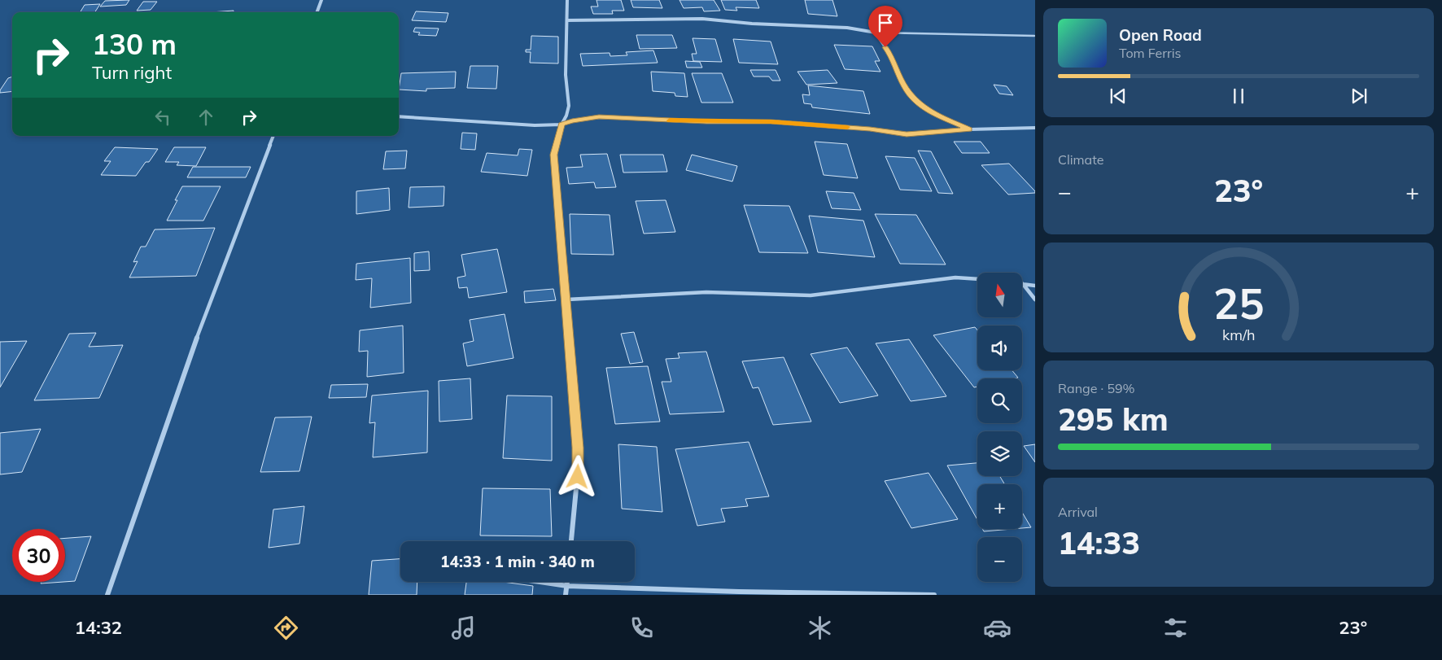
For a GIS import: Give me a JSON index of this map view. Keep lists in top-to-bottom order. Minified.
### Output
{"north":"top","page":{"turn":["130 m","Turn right"],"song":["Open Road","Tom Ferris"],"tile":["Climate",["Range · 59%","295 km"],["Arrival","14:33"]],"heat":["−","23°","+"],"map_buttons":["+","−"],"limit":"30","trip":"14:33 · 1 min · 340 m","tabs":["14:32","23°"],"gauge":["25","km/h"]}}
